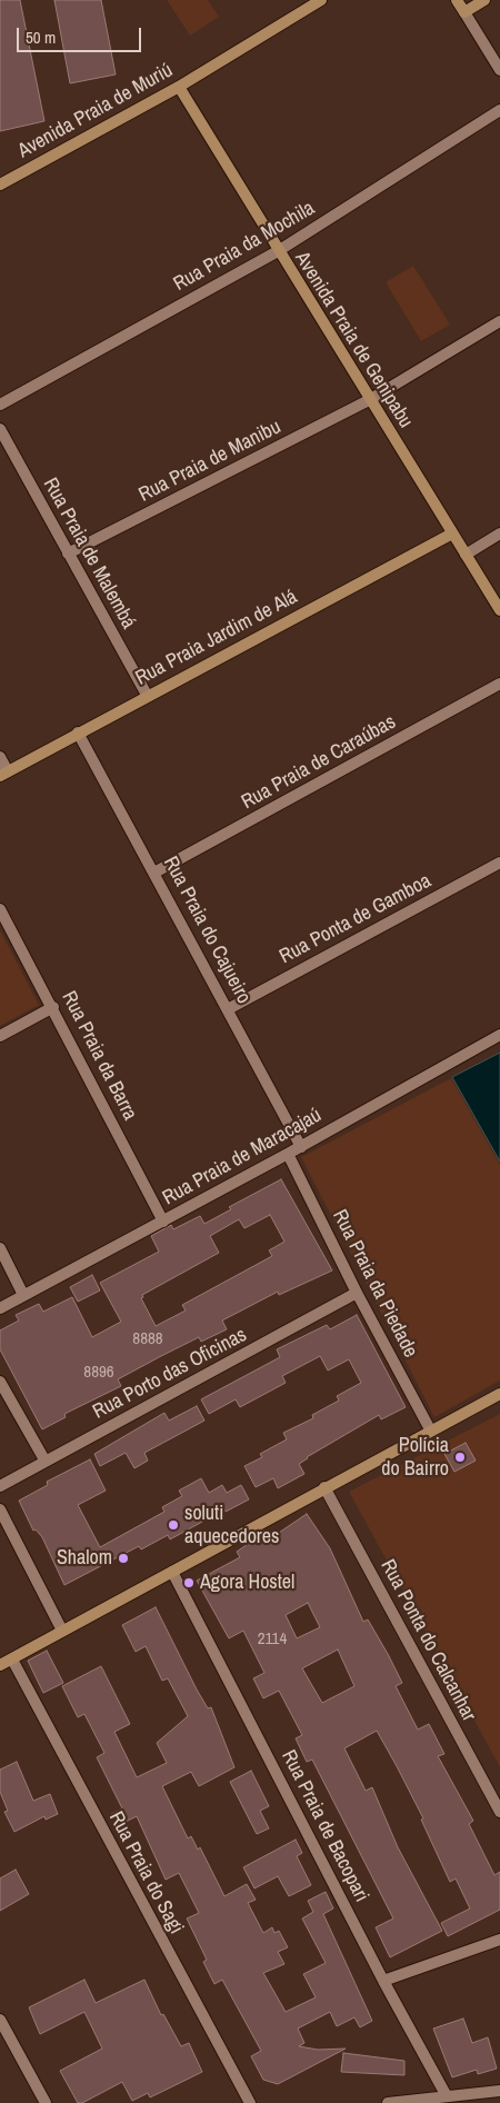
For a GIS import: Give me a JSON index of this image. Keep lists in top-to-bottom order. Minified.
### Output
{"streets":{"street":["Avenida Praia de Muriú","Rua Praia da Mochila","Avenida Praia de Genipabu","Rua Praia de Manibu","Rua Praia de Malembá","Rua Praia Jardim de Alá","Rua Praia de Caraúbas","Rua Ponta de Gamboa","Rua Praia do Cajueiro","Rua Praia da Barra","Rua Praia de Maracajaú","Rua Praia da Piedade","Rua Porto das Oficinas","Rua Ponta do Calcanhar","Rua Praia de Bacopari","Rua Praia do Sagi"]},"crossings":[["Avenida Praia de Muriú","Avenida Praia de Genipabu"],["Rua Praia da Mochila","Avenida Praia de Genipabu"],["Avenida Praia de Genipabu","Rua Praia de Manibu"],["Avenida Praia de Genipabu","Rua Praia Jardim de Alá"],["Rua Praia de Manibu","Rua Praia de Malembá"],["Rua Praia de Malembá","Rua Praia Jardim de Alá"],["Rua Praia Jardim de Alá","Rua Praia do Cajueiro"],["Rua Praia de Caraúbas","Rua Praia do Cajueiro"],["Rua Ponta de Gamboa","Rua Praia do Cajueiro"],["Rua Praia do Cajueiro","Rua Praia de Maracajaú"],["Rua Praia da Barra","Rua Praia de Maracajaú"],["Rua Praia de Maracajaú","Rua Praia da Piedade"],["Rua Praia da Piedade","Rua Porto das Oficinas"]],"places":["Polícia do Bairro","soluti aquecedores","Shalom","Agora Hostel"],"house_numbers":["8888","8896","2114"],"scale_bar":"50 m"}
